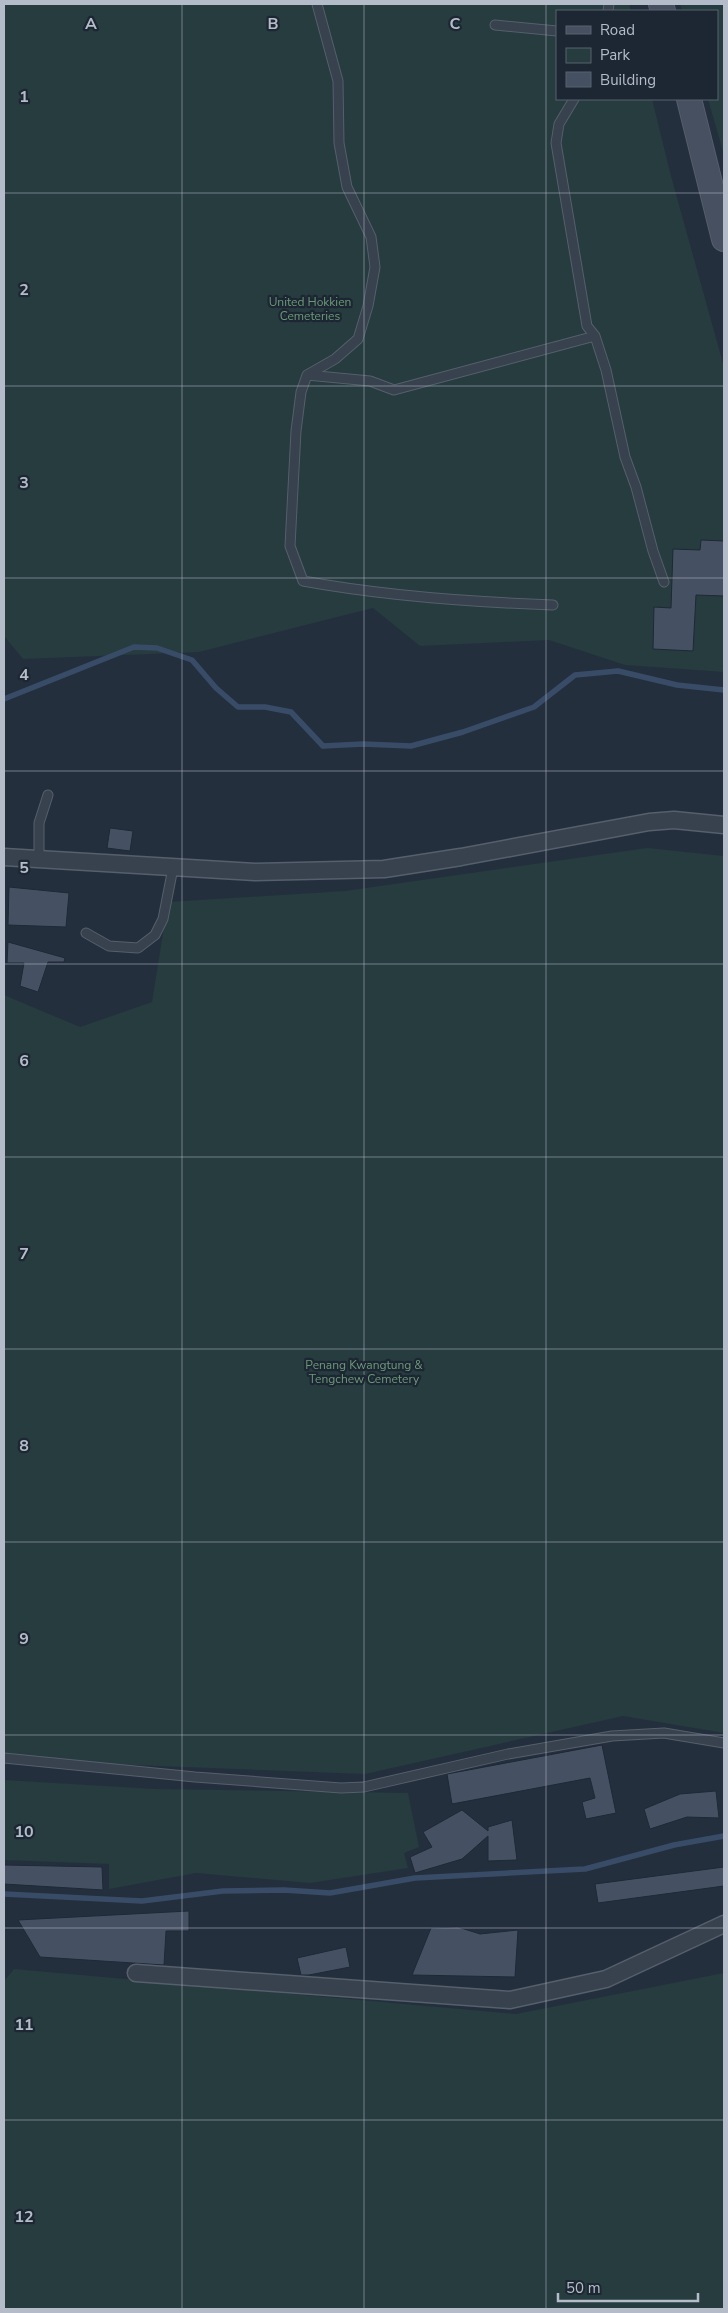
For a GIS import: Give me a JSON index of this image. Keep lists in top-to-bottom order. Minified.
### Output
{"parks":["United Hokkien Cemeteries","Penang Kwangtung & Tengchew Cemetery"],"legend":["Road","Park","Building"],"scale_bar":"50 m","grid":{"columns":["A","B","C"],"rows":["1","2","3","4","5","6","7","8","9","10","11","12"]}}
